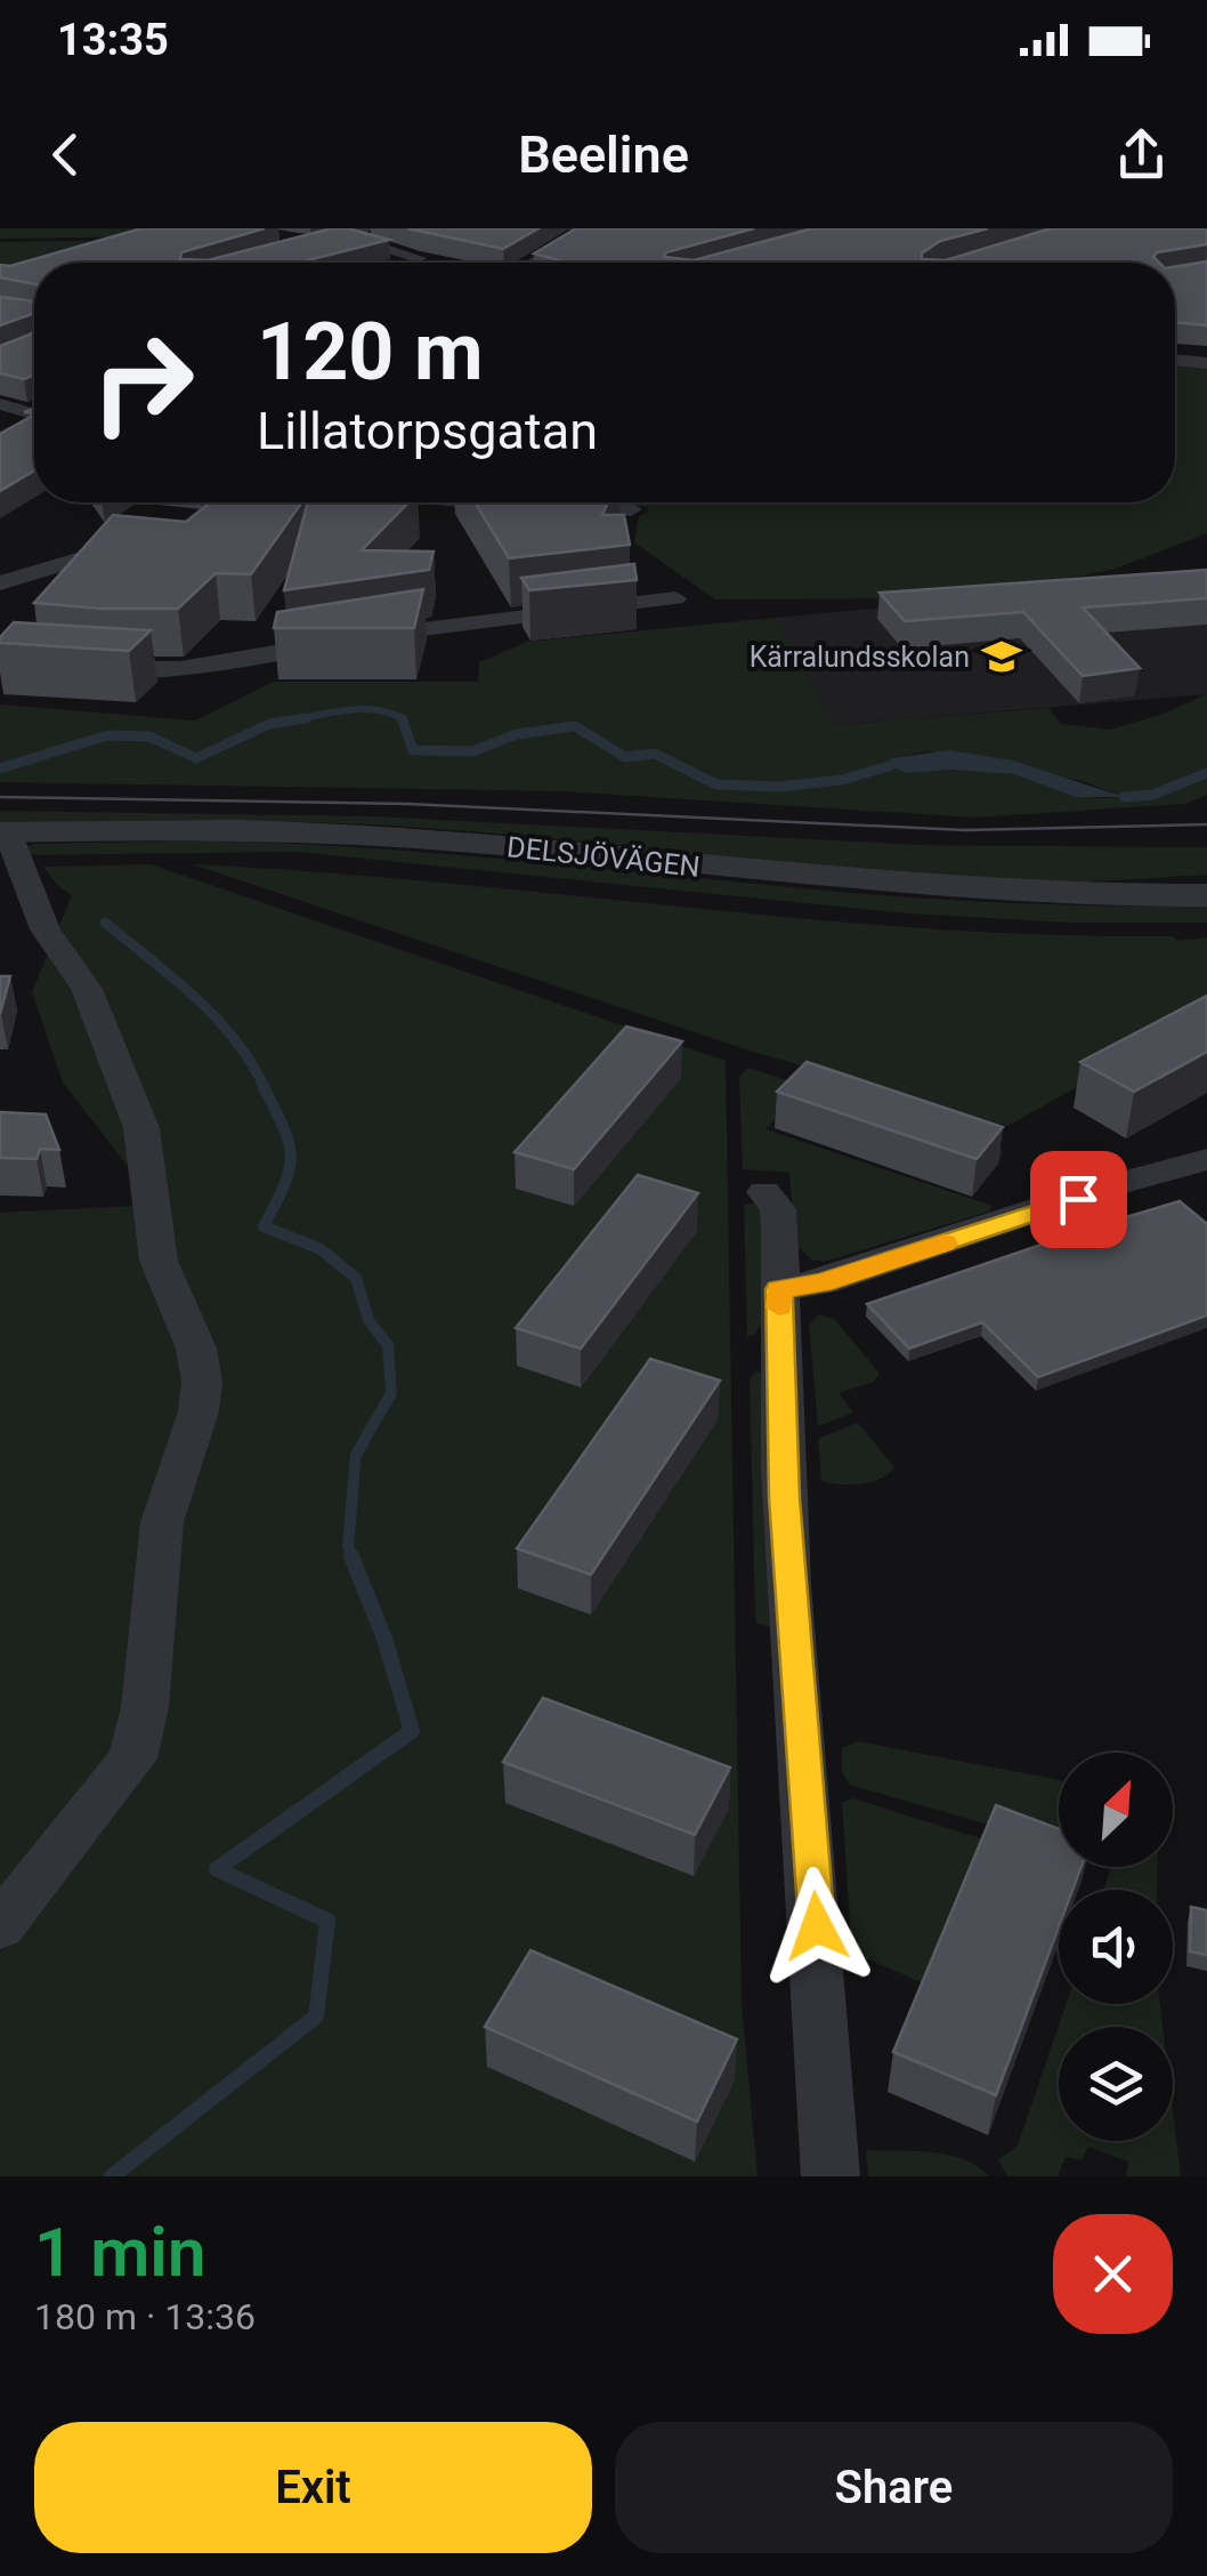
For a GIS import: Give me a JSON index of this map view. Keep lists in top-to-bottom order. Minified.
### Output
{"streets":{"street":["DELSJÖVÄGEN"]},"places":{"school or university":["Kärralundsskolan"]},"north":"top right","page":{"status":"13:35","header":"Beeline","turn":["120 m","Lillatorpsgatan"],"heading":["1 min","180 m · 13:36"],"buttons":["Exit","Share"]}}
